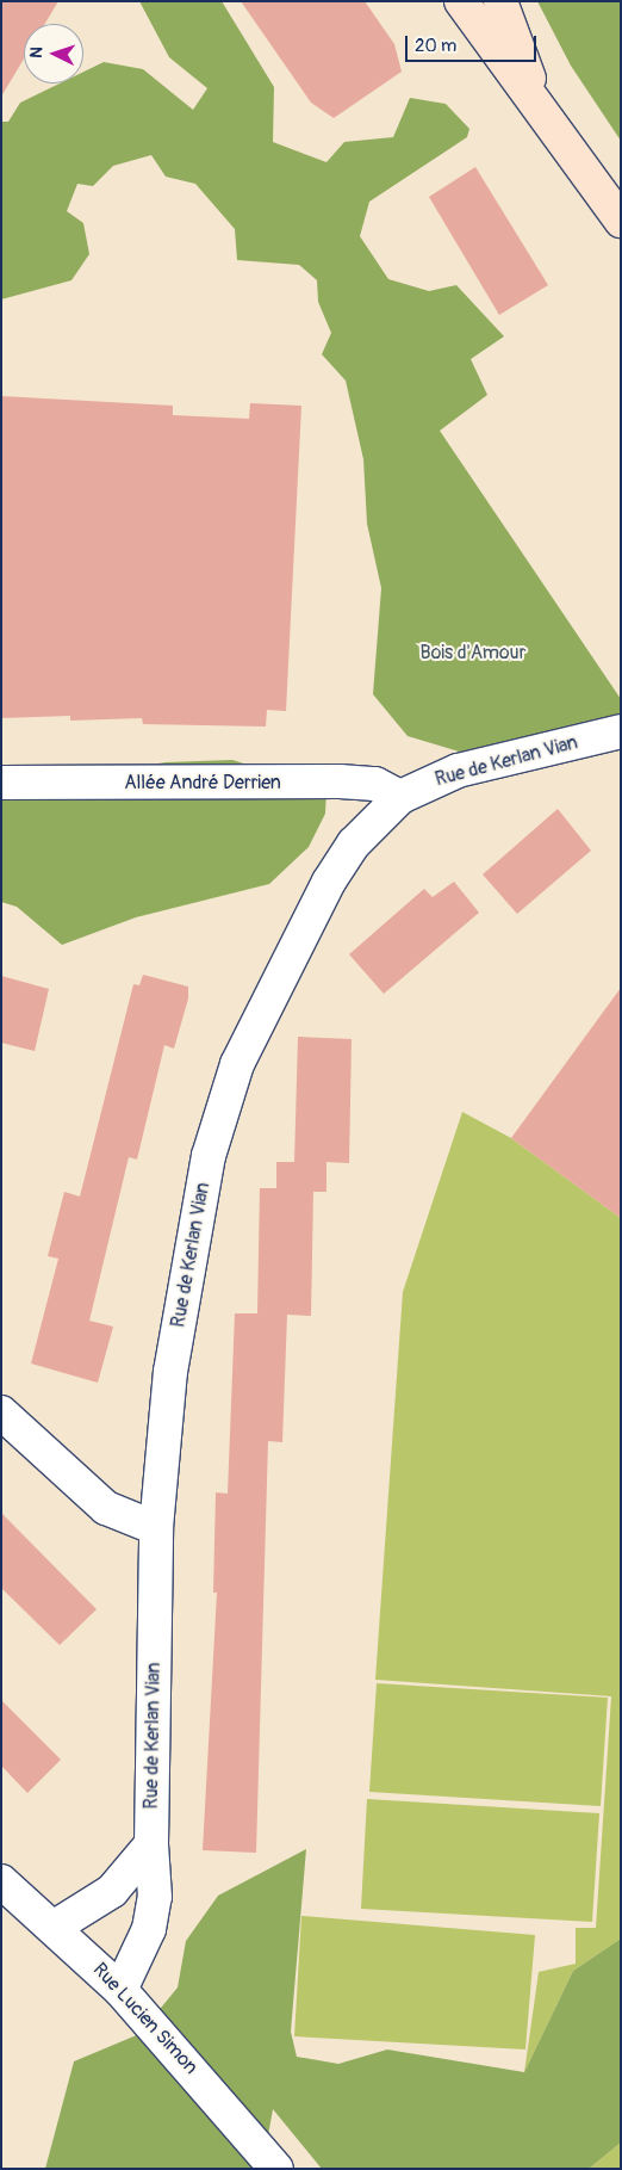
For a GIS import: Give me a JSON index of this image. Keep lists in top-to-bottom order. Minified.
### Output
{"streets":{"street":["Rue de Kerlan Vian","Allée André Derrien","Rue Lucien Simon"]},"crossings":[["Rue de Kerlan Vian","Allée André Derrien"],["Rue de Kerlan Vian","Rue Lucien Simon"]],"parks":["Bois d'Amour"],"scale_bar":"20 m","north":"left"}
